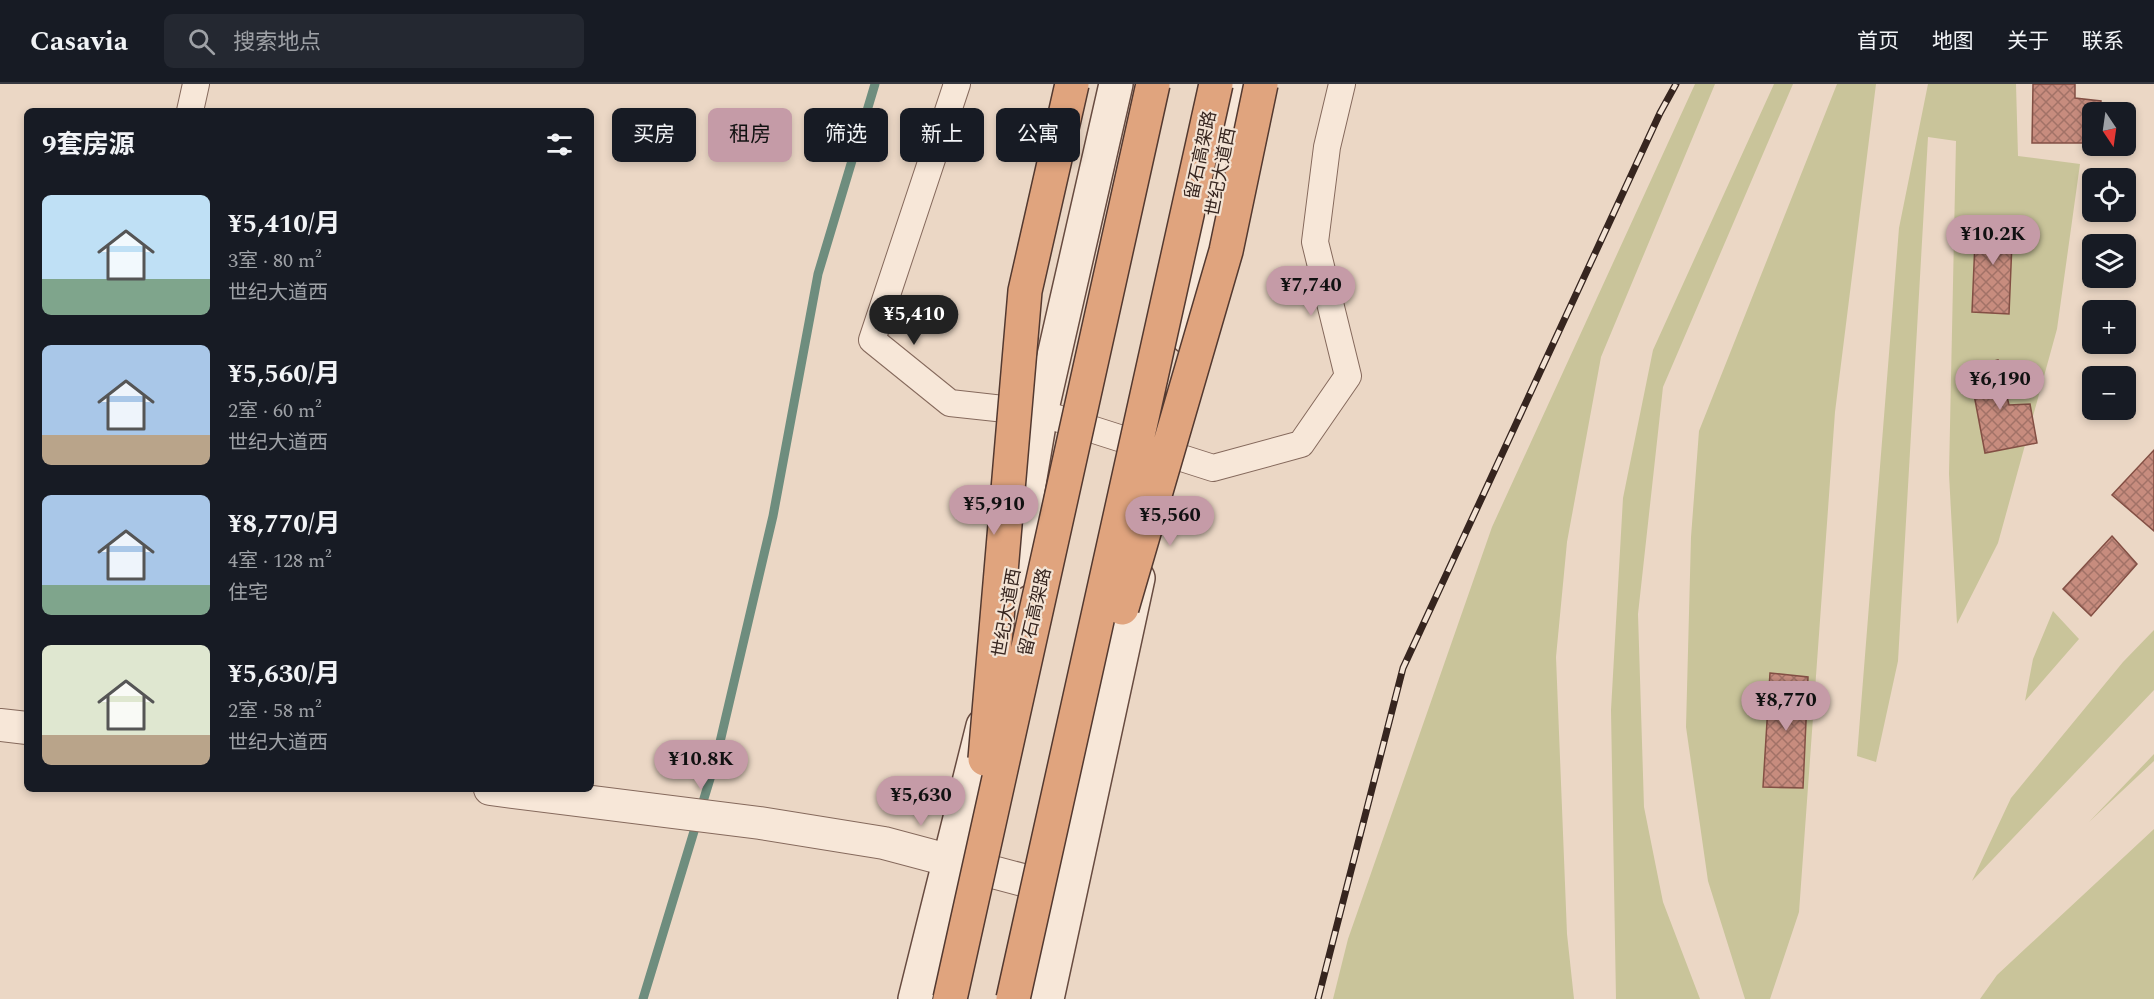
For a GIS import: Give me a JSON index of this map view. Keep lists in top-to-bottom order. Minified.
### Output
{"streets":{"highway":["留石高架路"],"main road":["世纪大道西"]},"north":"bottom","page":{"header":"Casavia","search":"搜索地点","nav":["首页","地图","关于","联系"],"map_buttons":["+","−"],"chip":["买房","租房","筛选","新上","公寓"],"heading":"9套房源","list":[{"name":"¥5,410/月","note":"3室 · 80 m² · 世纪大道西"},{"name":"¥5,560/月","note":"2室 · 60 m² · 世纪大道西"},{"name":"¥8,770/月","note":"4室 · 128 m² · 住宅"},{"name":"¥5,630/月","note":"2室 · 58 m² · 世纪大道西"}],"price":["¥10.2K","¥7,740","¥5,410","¥6,190","¥5,910","¥5,560","¥8,770","¥10.8K","¥5,630"]}}
